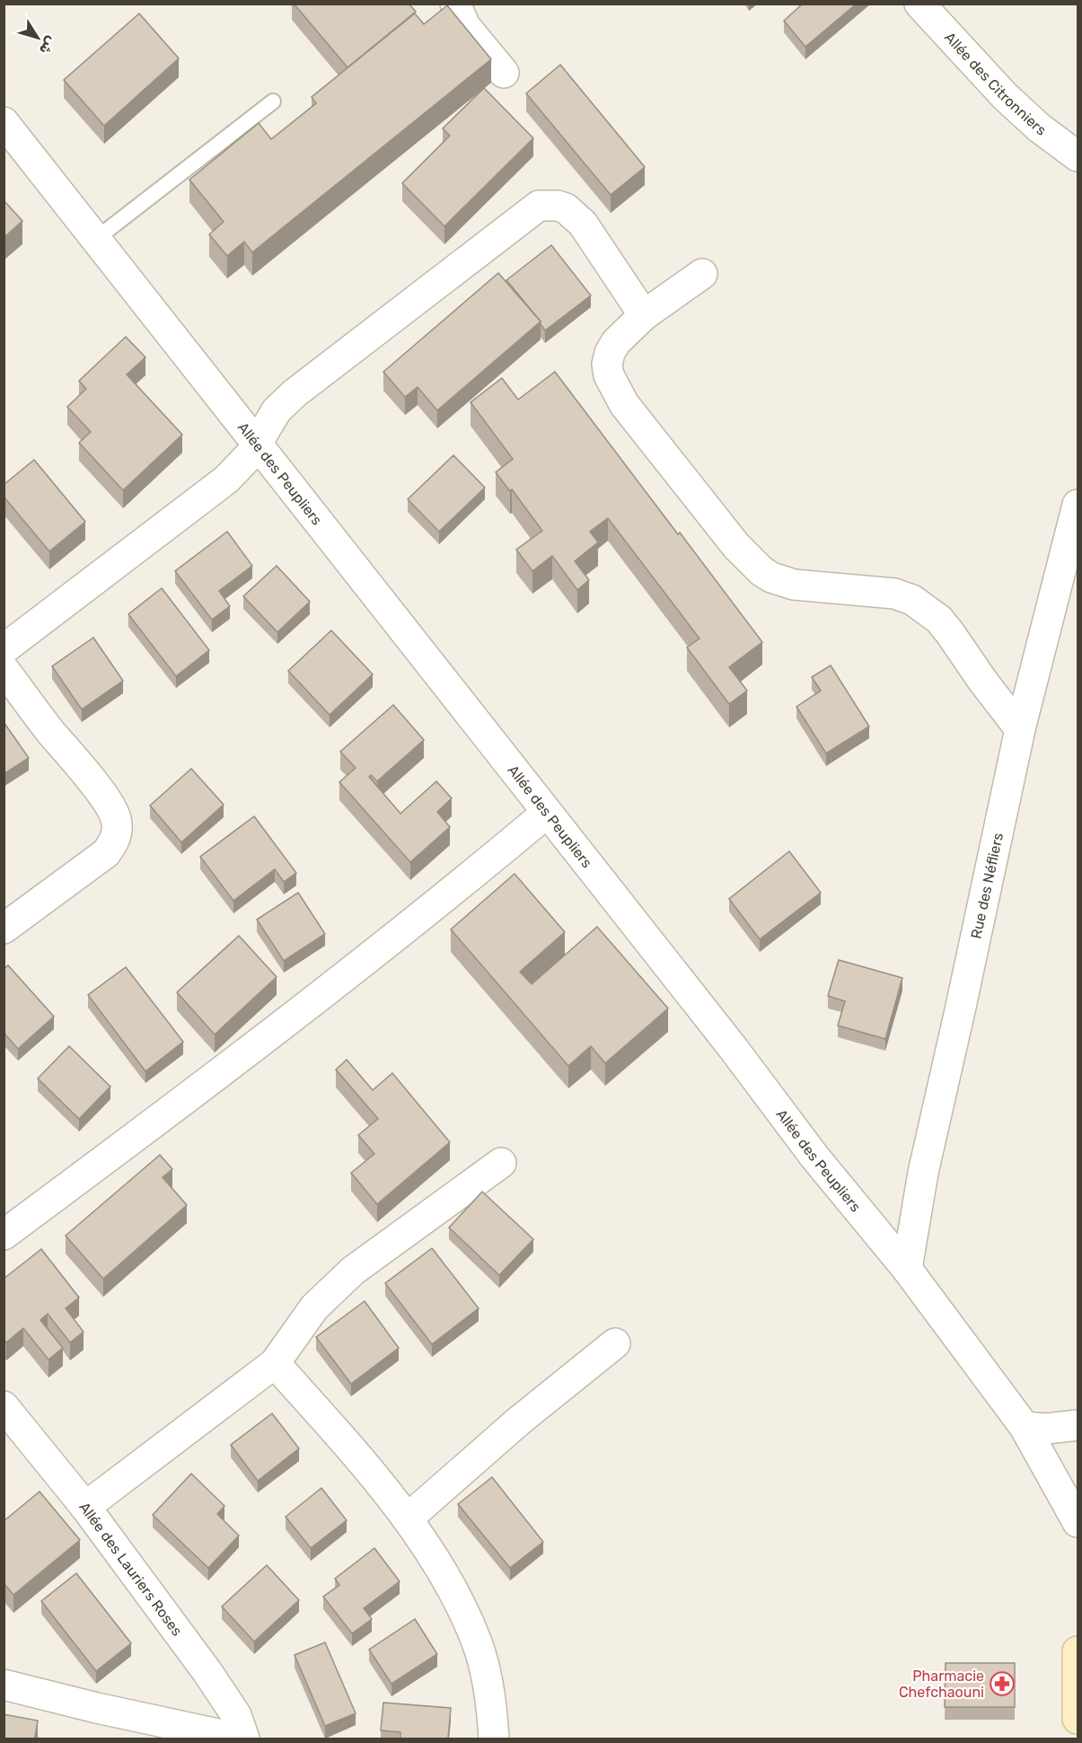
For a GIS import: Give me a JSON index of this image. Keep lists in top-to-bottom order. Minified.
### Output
{"streets":{"street":["Allée des Citronniers","Allée des Peupliers","Rue des Néfliers","Allée des Lauriers Roses"]},"crossings":[["Allée des Peupliers","Rue des Néfliers"]],"places":{"pharmacy":["Pharmacie Chefchaouni"]},"north":"bottom right"}
